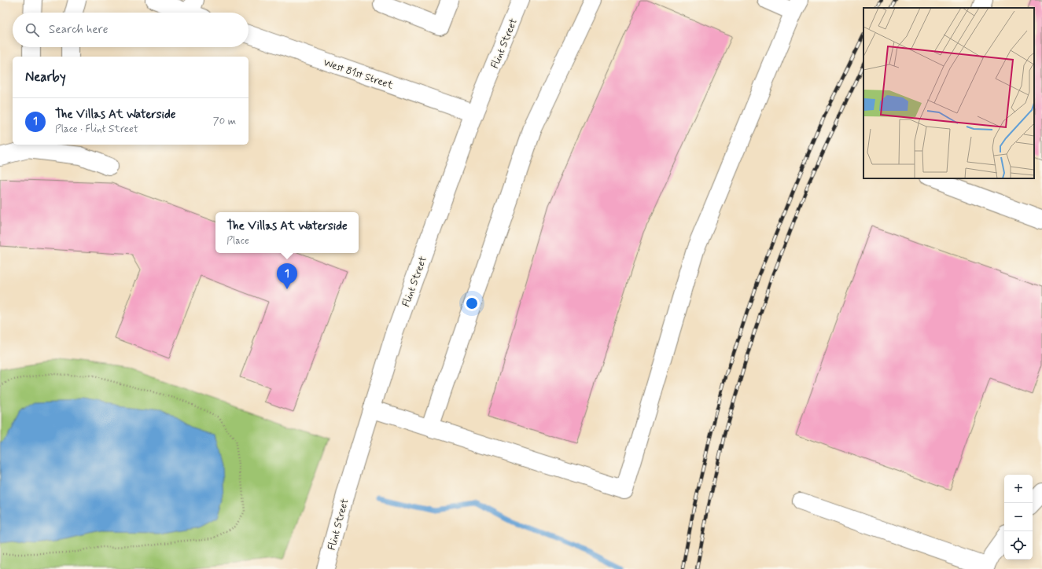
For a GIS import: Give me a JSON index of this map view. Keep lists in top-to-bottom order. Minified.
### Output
{"streets":{"street":["Flint Street","West 81st Street"]},"crossings":[["Flint Street","West 81st Street"]],"page":{"search":"Search here","heading":"Nearby","list":[{"mark":"1","name":"The Villas At Waterside","note":"Place · Flint Street","value":"70 m"}],"popup":["The Villas At Waterside","Place"],"pins":"1","map_buttons":["+","−"]}}
